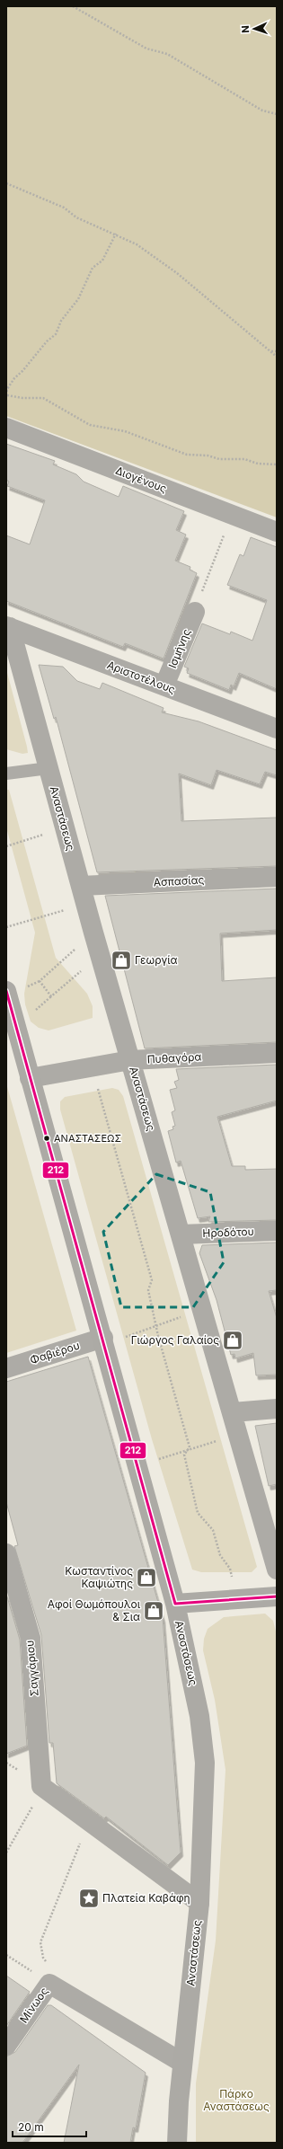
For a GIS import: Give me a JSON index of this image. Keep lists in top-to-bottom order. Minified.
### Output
{"streets":{"street":["Διογένους","Ισμήνης","Αριστοτέλους","Αναστάσεως","Ασπασίας","Πυθαγόρα","Ηροδότου","Φαβιέρου","Σαγγάριου","Μίνωος"]},"crossings":[["Ισμήνης","Αριστοτέλους"],["Αριστοτέλους","Αναστάσεως"],["Αναστάσεως","Ασπασίας"],["Αναστάσεως","Πυθαγόρα"],["Αναστάσεως","Ηροδότου"],["Αναστάσεως","Φαβιέρου"]],"parks":["Πάρκο Αναστάσεως"],"places":{"shop":["Γεωργία","Γιώργος Γαλαίος","Κωσταντίνος Καψιώτης","Αφοί Θωμόπουλοι & Σια"],"other":["ΑΝΑΣΤΑΣΕΩΣ"],"place":["Πλατεία Καβάφη"]},"lines":["transit line 212"],"scale_bar":"20 m","north":"left"}
